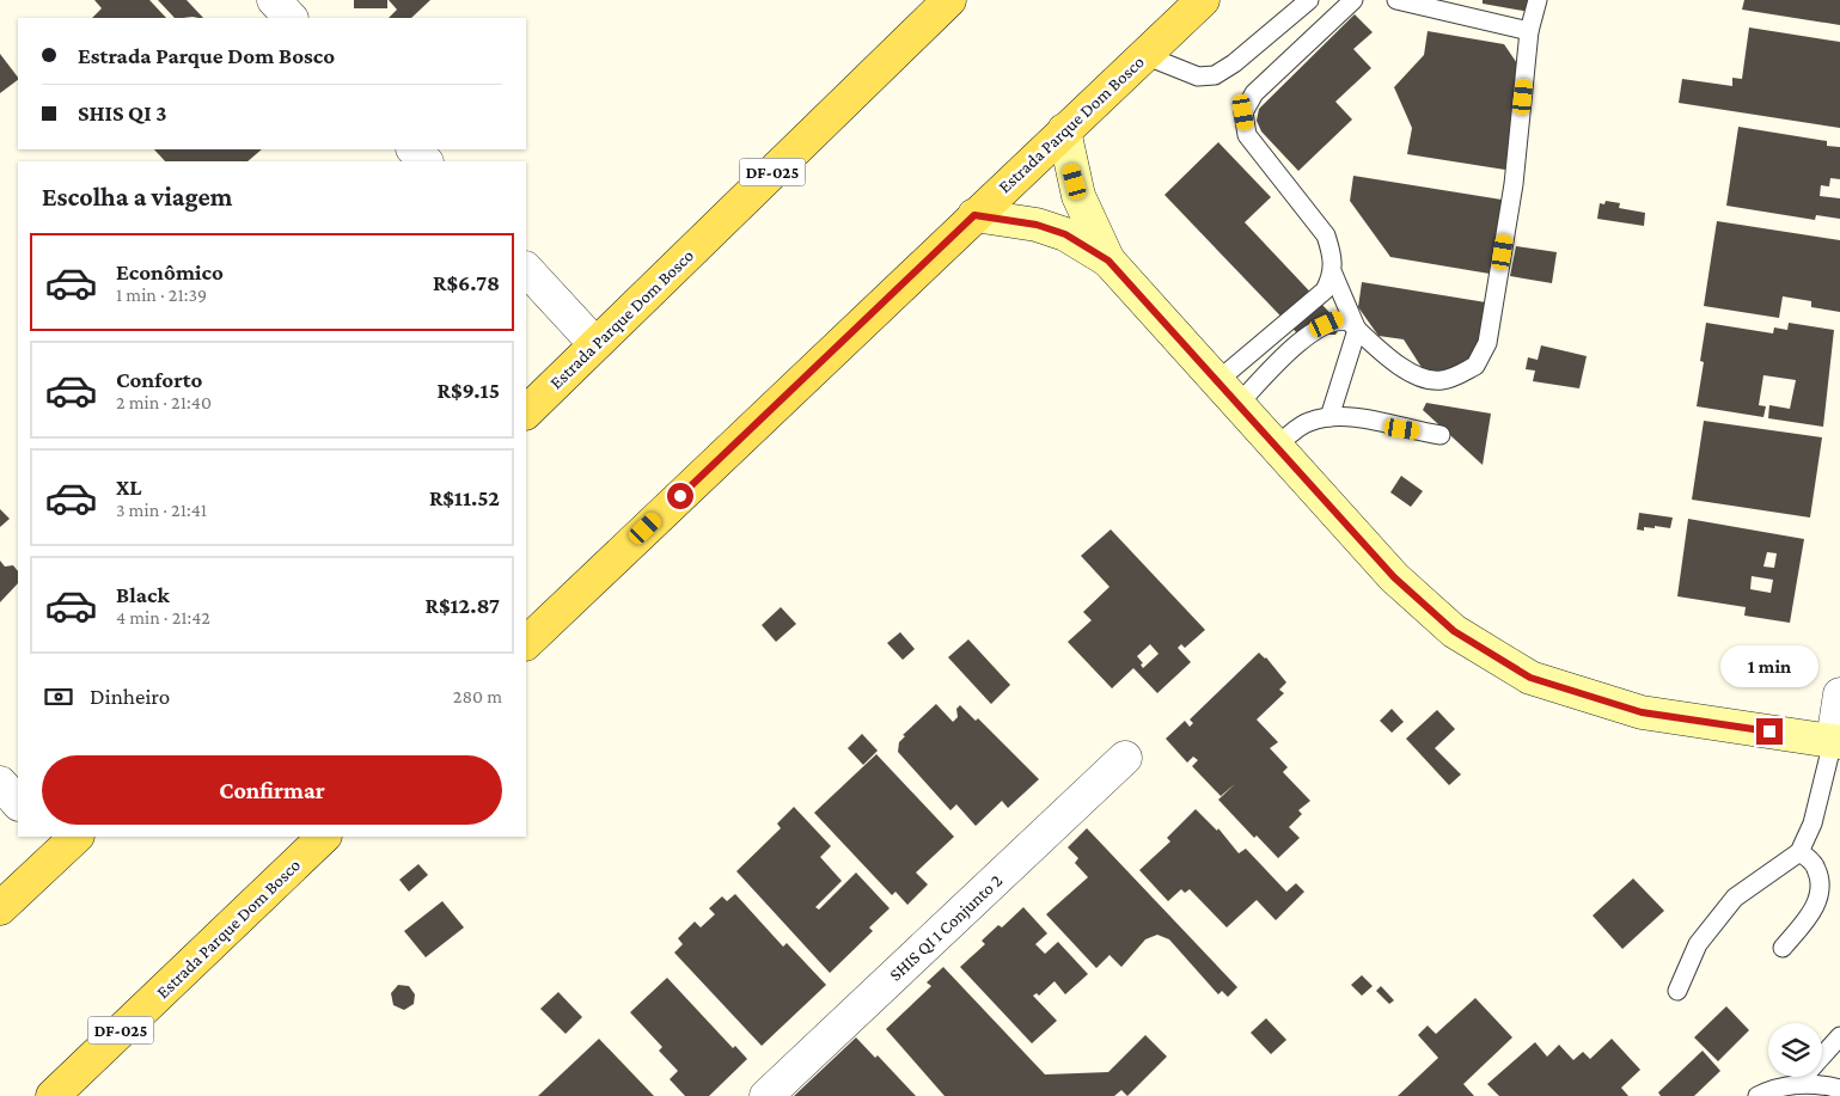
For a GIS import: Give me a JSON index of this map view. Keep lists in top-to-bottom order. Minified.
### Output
{"streets":{"main road":["Estrada Parque Dom Bosco","DF-025"],"street":["SHIS QI 1 Conjunto 2"]},"page":{"banner":["Estrada Parque Dom Bosco","SHIS QI 3"],"heading":"Escolha a viagem","list":[{"name":"Econômico","note":"1 min · 21:39","value":"R$6.78"},{"name":"Conforto","note":"2 min · 21:40","value":"R$9.15"},{"name":"XL","note":"3 min · 21:41","value":"R$11.52"},{"name":"Black","note":"4 min · 21:42","value":"R$12.87"}],"bubble":"1 min","pay":["Dinheiro","280 m"],"buttons":"Confirmar"}}
